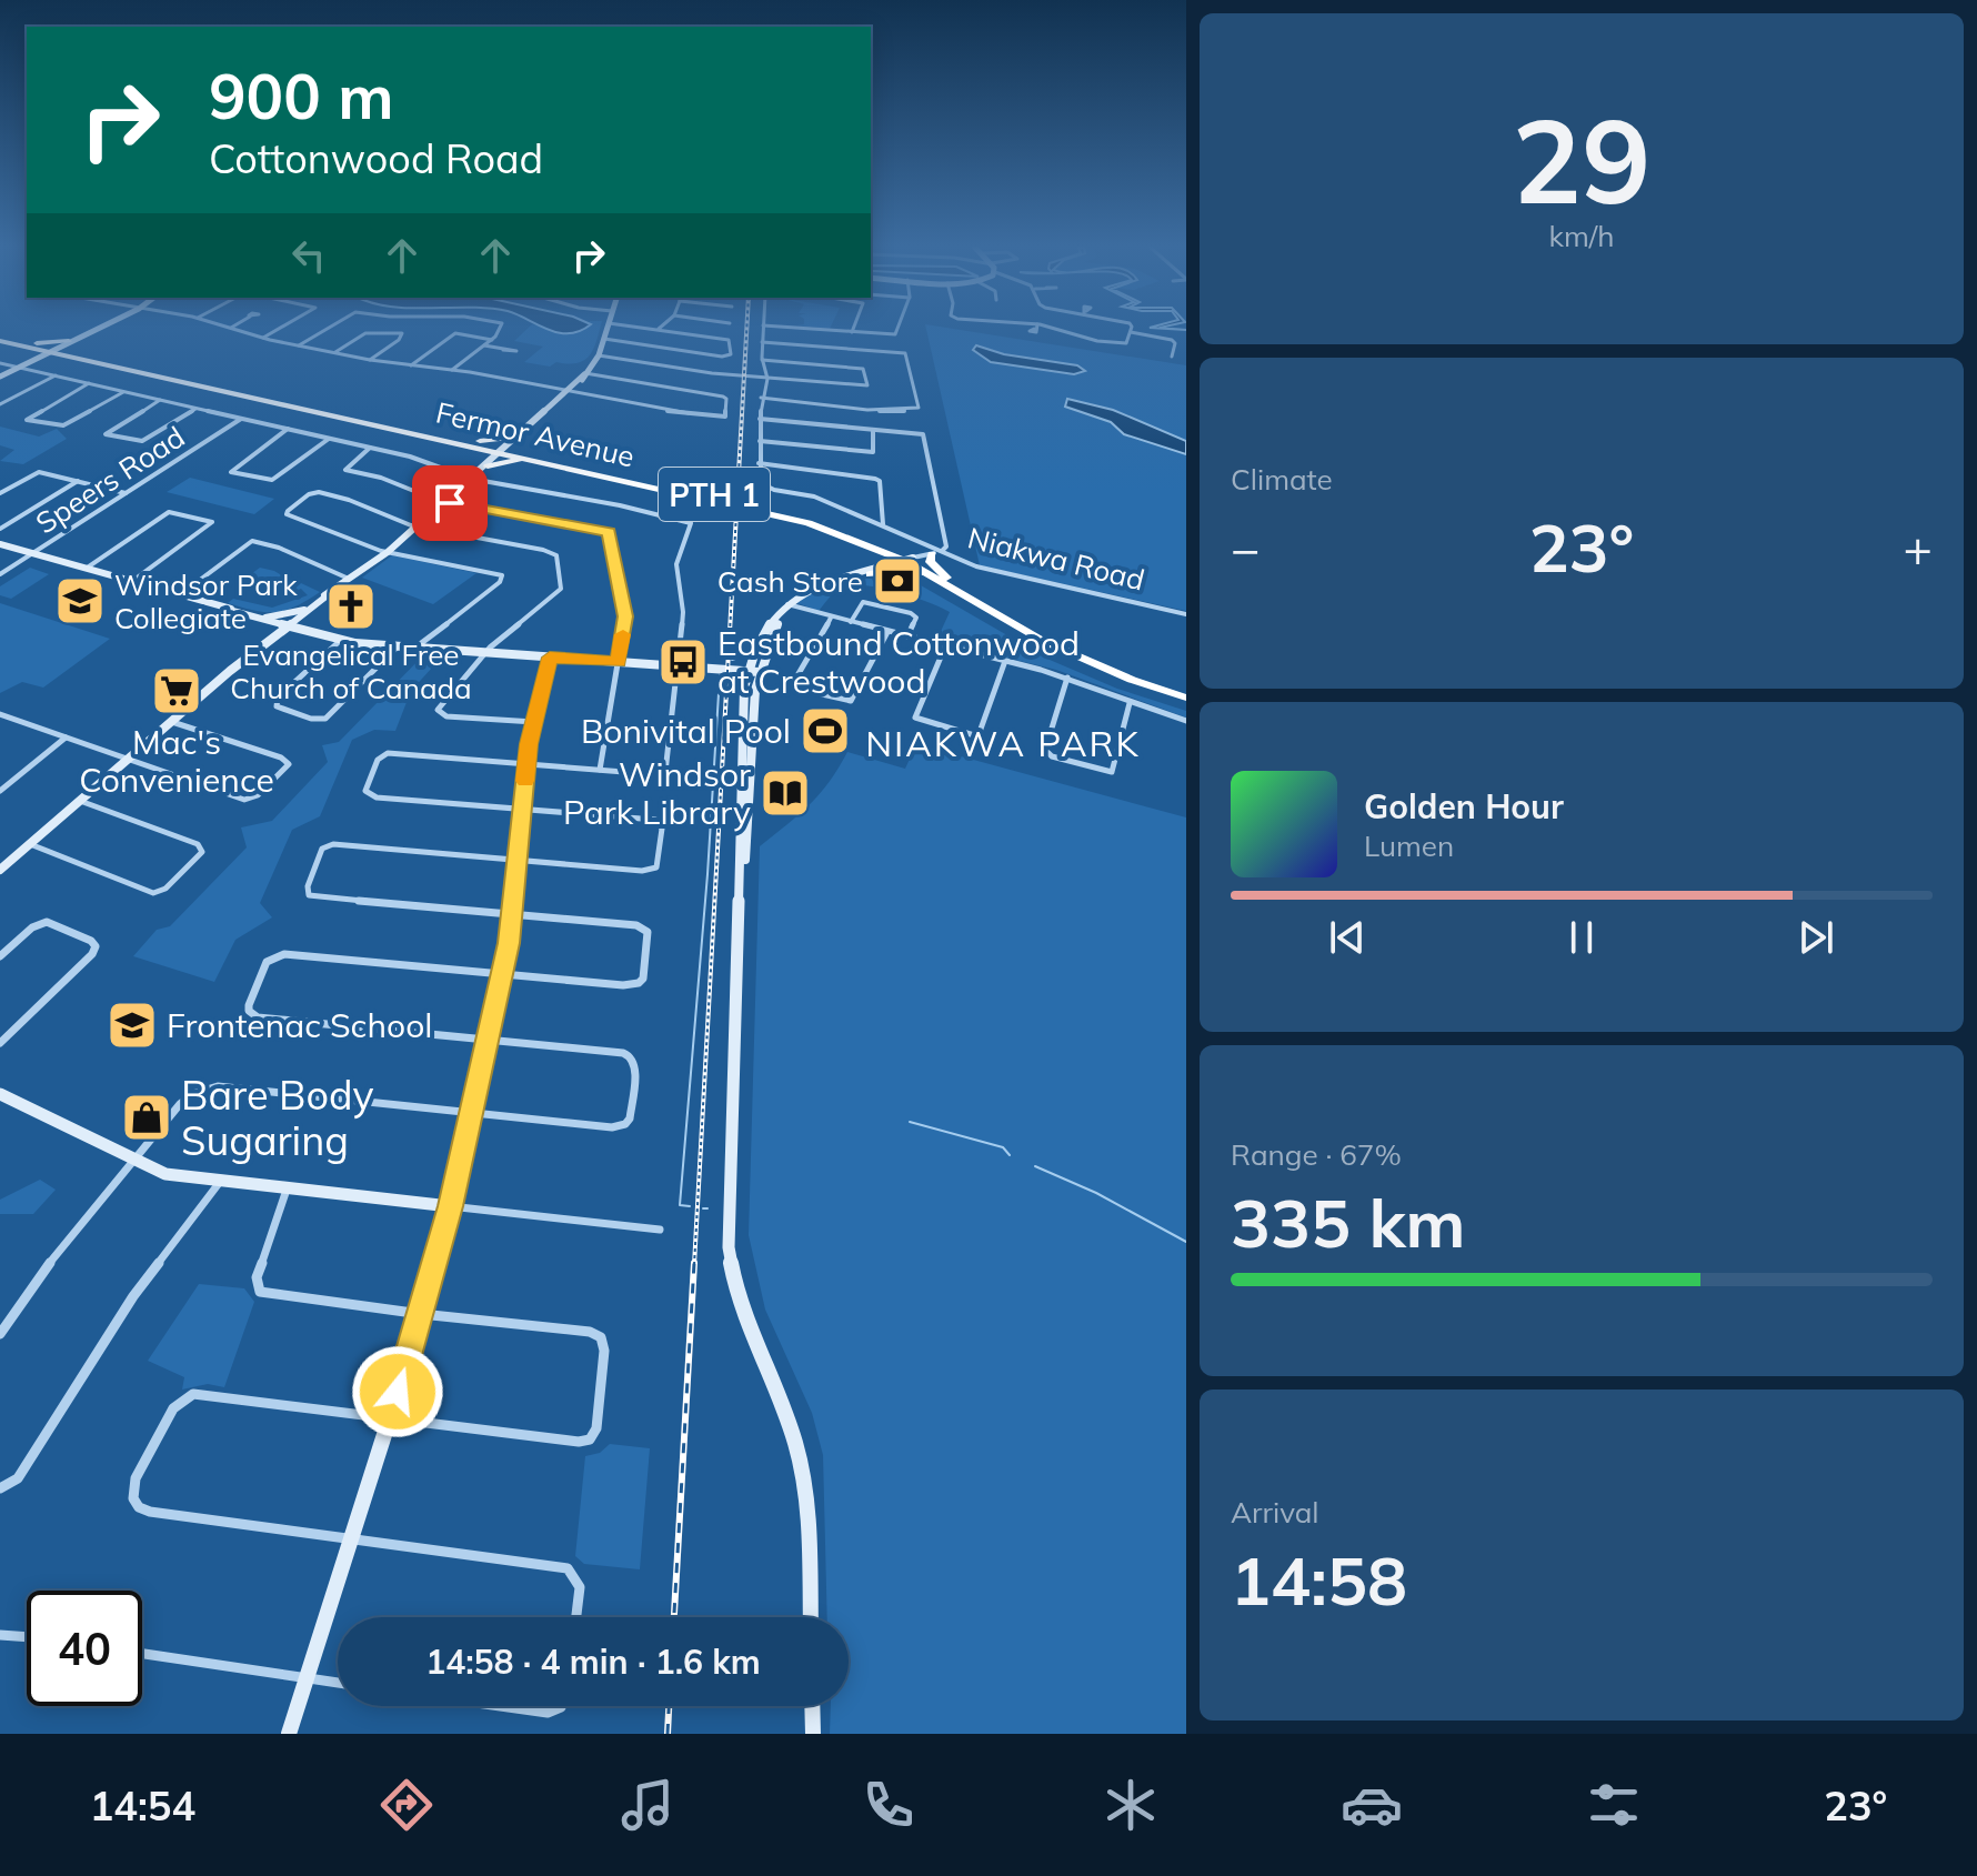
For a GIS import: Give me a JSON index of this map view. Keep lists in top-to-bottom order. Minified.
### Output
{"streets":{"highway":["Fermor Avenue","PTH 1"],"street":["Speers Road","Niakwa Road"]},"crossings":[["Fermor Avenue","Niakwa Road"]],"districts":["NIAKWA PARK"],"places":{"bank":["Cash Store"],"school or university":["Windsor Park Collegiate","Frontenac School"],"church":["Evangelical Free Church of Canada"],"bus stop":["Eastbound Cottonwood at Crestwood"],"supermarket":["Mac's Convenience"],"sports":["Bonivital Pool"],"library":["Windsor Park Library"],"shop":["Bare Body Sugaring"]},"page":{"tile":[["29","km/h"],"Climate",["Range · 67%","335 km"],["Arrival","14:58"]],"turn":["900 m","Cottonwood Road"],"heat":["−","23°","+"],"song":["Golden Hour","Lumen"],"limit":"40","trip":"14:58 · 4 min · 1.6 km","tabs":["14:54","23°"]}}
